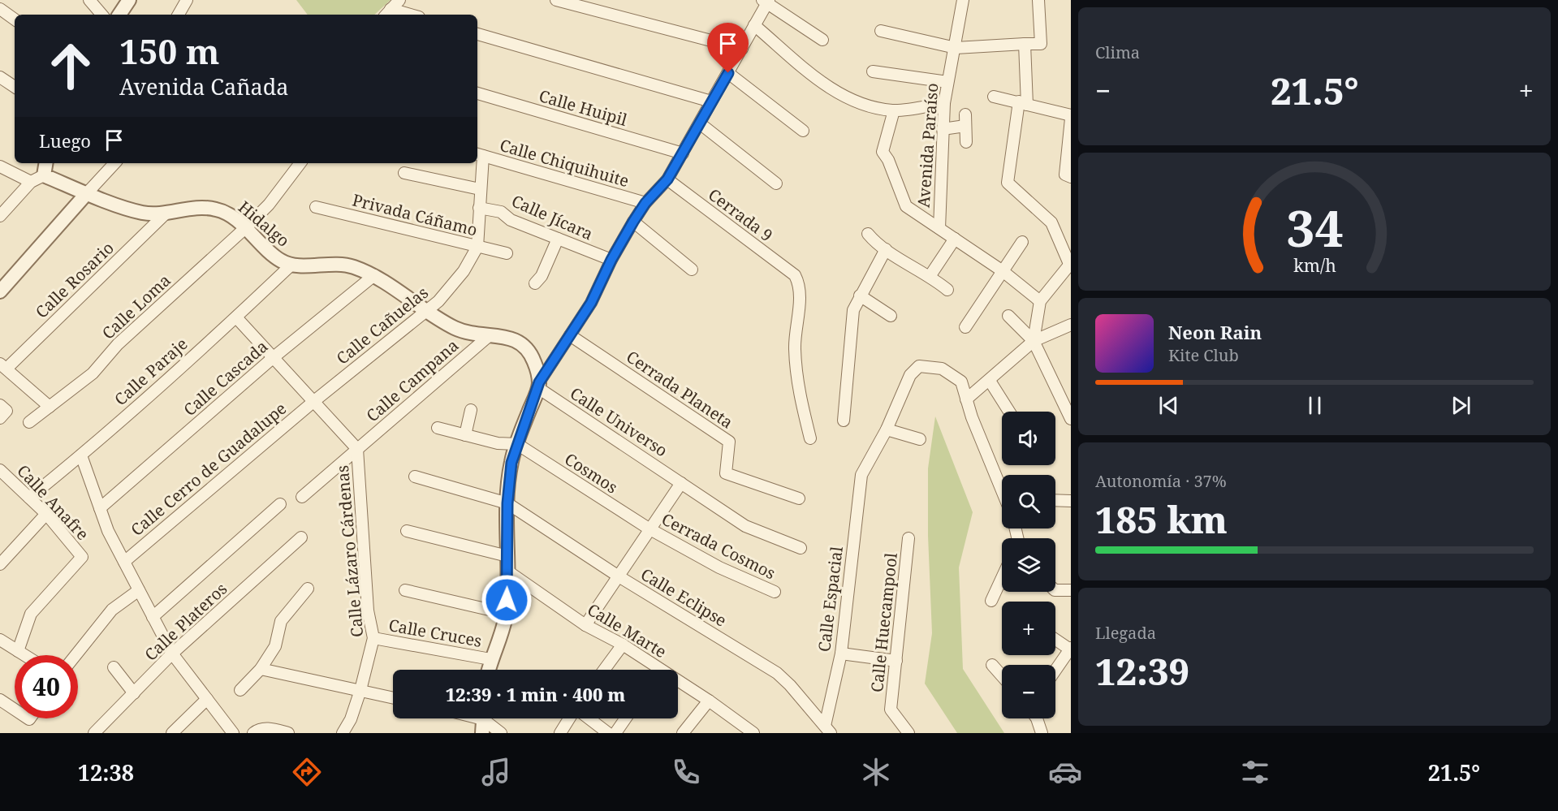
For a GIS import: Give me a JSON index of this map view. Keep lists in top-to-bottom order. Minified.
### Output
{"streets":{"street":["Calle Huipil","Avenida Paraíso","Calle Chiquihuite","Privada Cáñamo","Cerrada 9","Calle Jícara","Hidalgo","Calle Rosario","Calle Loma","Calle Cañuelas","Calle Paraje","Calle Cascada","Calle Campana","Cerrada Planeta","Calle Universo","Calle Cerro de Guadalupe","Cosmos","Calle Anafre","Cerrada Cosmos","Calle Lázaro Cárdenas","Calle Eclipse","Calle Espacial","Calle Plateros","Calle Huecampool","Calle Marte","Calle Cruces"]},"crossings":[["Calle Chiquihuite","Calle Cañuelas"],["Privada Cáñamo","Calle Cañuelas"],["Calle Jícara","Calle Cañuelas"],["Hidalgo","Calle Rosario"],["Hidalgo","Calle Loma"],["Hidalgo","Calle Cañuelas"],["Hidalgo","Calle Paraje"],["Hidalgo","Calle Cascada"],["Hidalgo","Calle Campana"],["Hidalgo","Calle Universo"],["Calle Cañuelas","Calle Cerro de Guadalupe"],["Calle Paraje","Calle Anafre"],["Calle Campana","Calle Lázaro Cárdenas"],["Cosmos","Cerrada Cosmos"],["Calle Lázaro Cárdenas","Calle Cruces"],["Calle Eclipse","Calle Espacial"]],"page":{"tile":["Clima",["Autonomía · 37%","185 km"],["Llegada","12:39"]],"turn":["150 m","Avenida Cañada"],"heat":["−","21.5°","+"],"then":"Luego","song":["Neon Rain","Kite Club"],"map_buttons":["+","−"],"limit":"40","trip":"12:39 · 1 min · 400 m","tabs":["12:38","21.5°"],"gauge":["34","km/h"]}}
